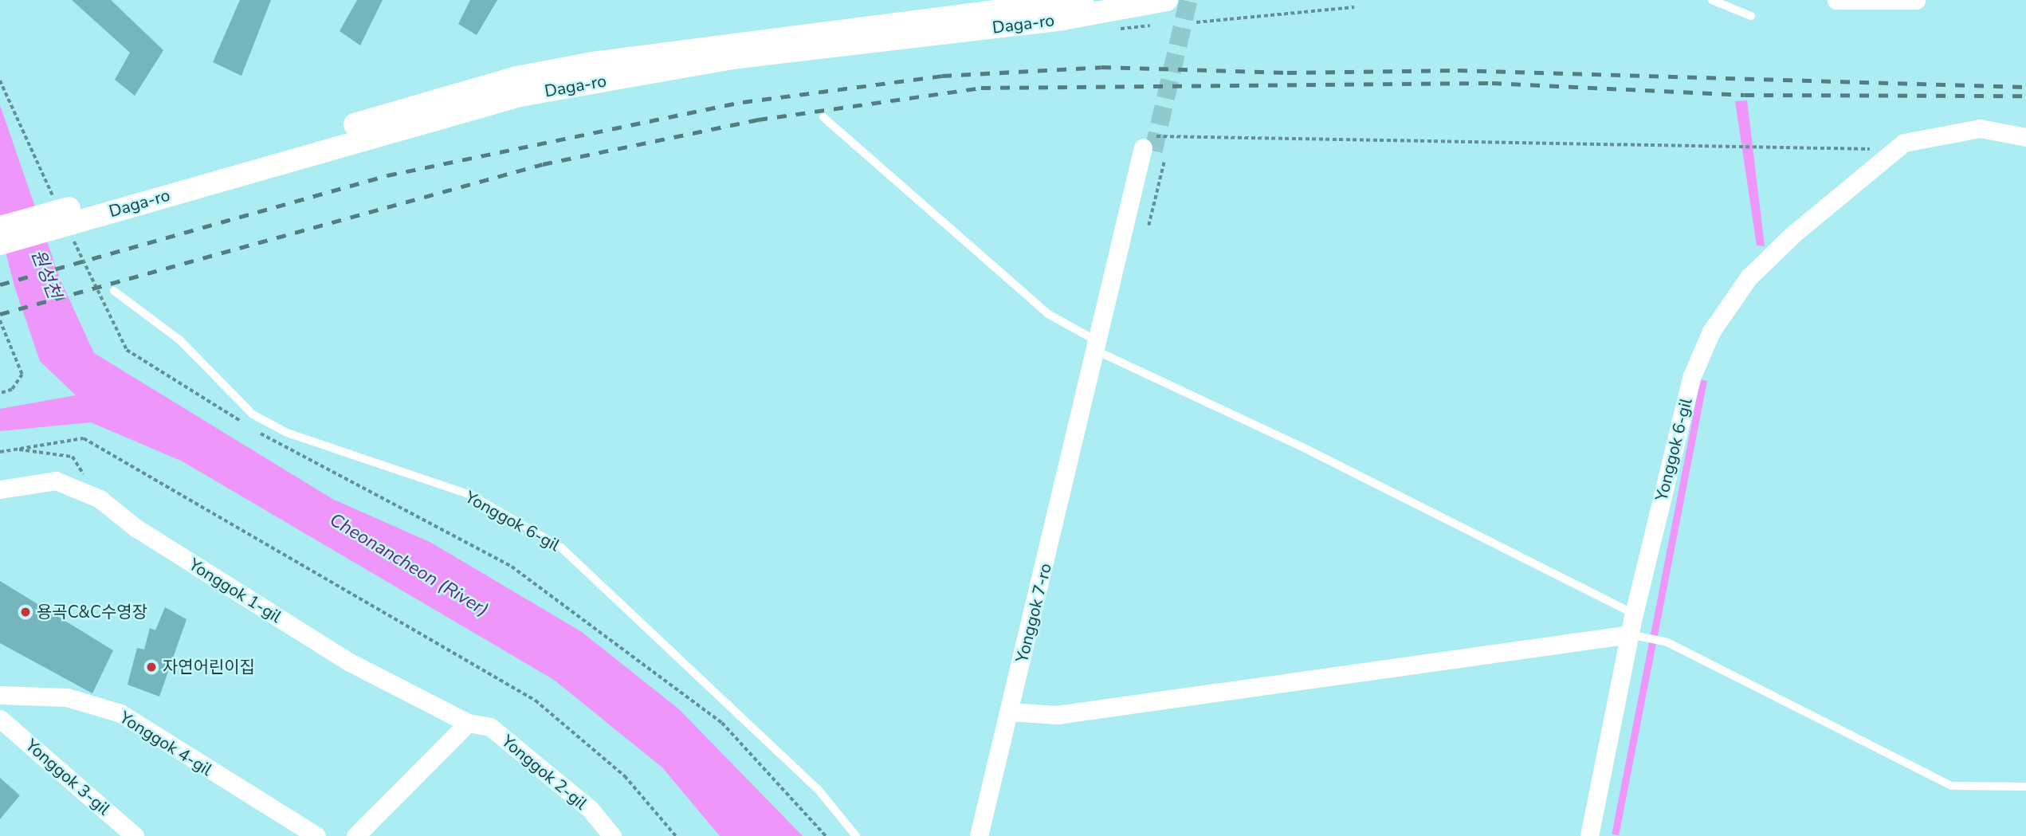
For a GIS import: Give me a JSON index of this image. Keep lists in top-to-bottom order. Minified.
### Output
{"streets":{"street":["Daga-ro","Yonggok 6-gil","Yonggok 1-gil","Yonggok 7-ro","Yonggok 4-gil","Yonggok 2-gil","Yonggok 3-gil"]},"crossings":[["Yonggok 1-gil","Yonggok 2-gil"]],"water":["원성천","Cheonancheon (River)"],"places":["용곡C&C수영장","자연어린이집"]}
